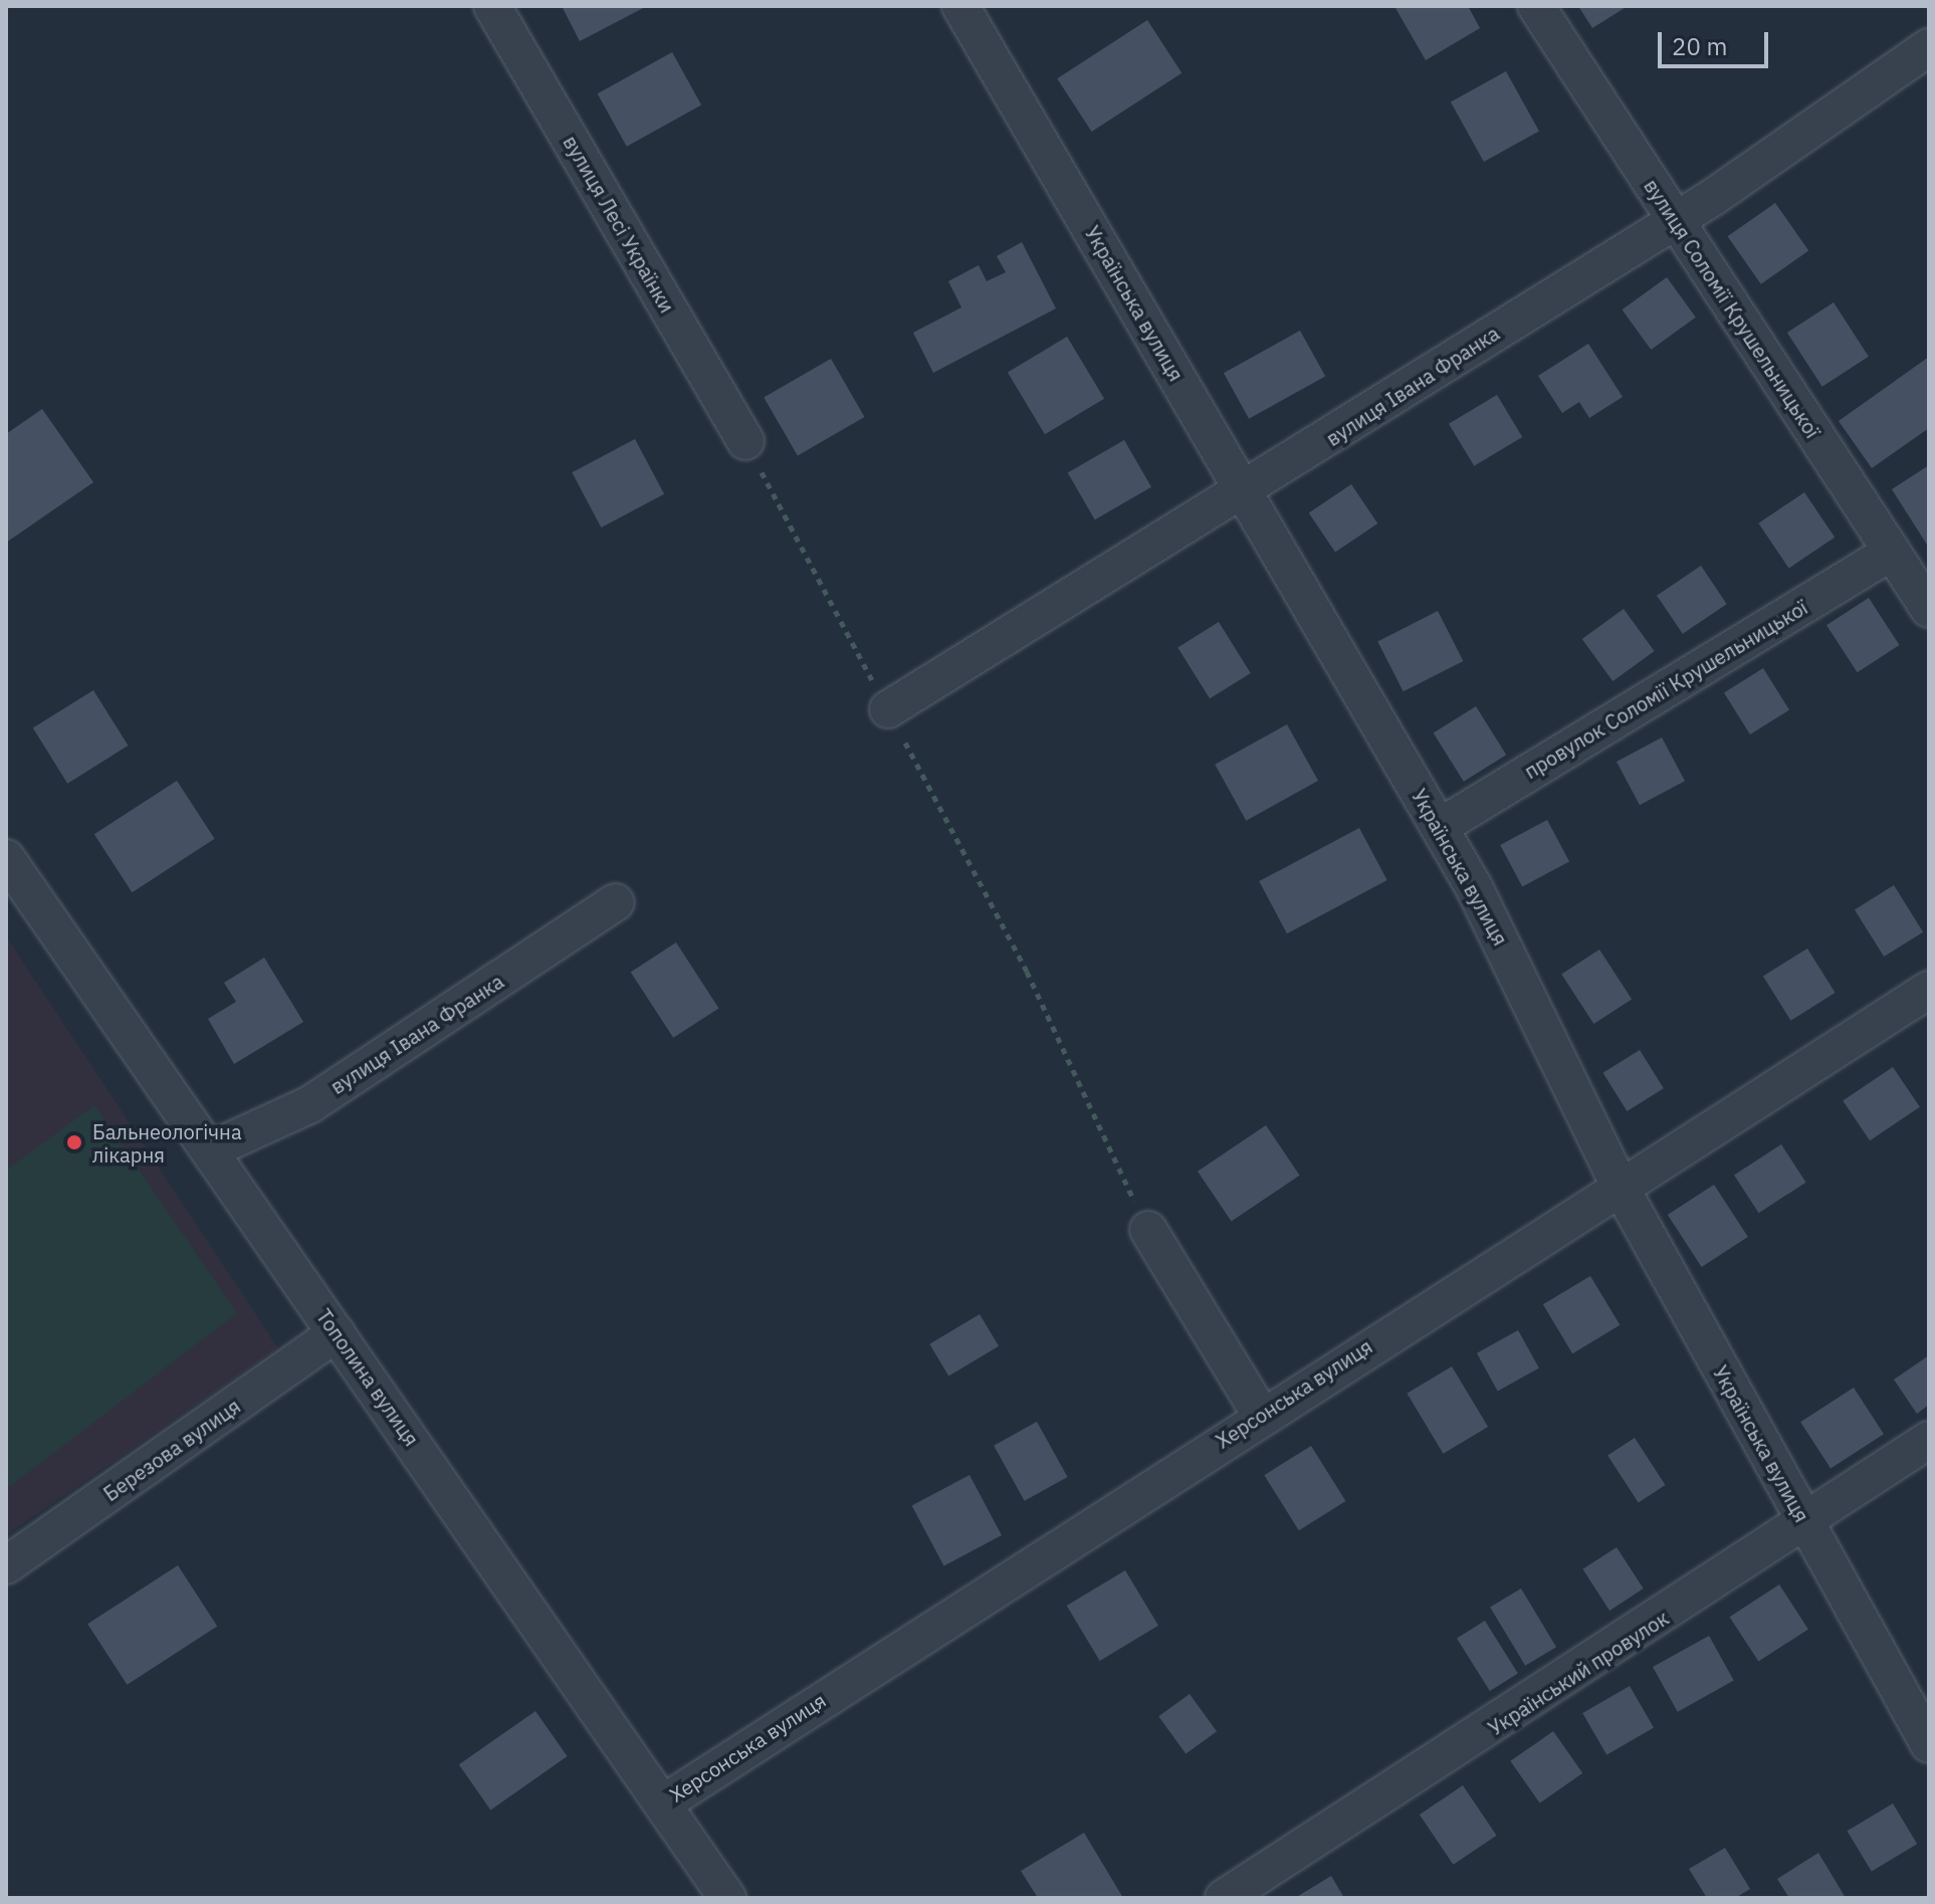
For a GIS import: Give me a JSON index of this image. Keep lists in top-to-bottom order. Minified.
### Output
{"streets":{"street":["вулиця Лесі Українки","Українська вулиця","вулиця Соломії Крушельницької","вулиця Івана Франка","провулок Соломії Крушельницької","Тополина вулиця","Херсонська вулиця","Березова вулиця","Український провулок"]},"crossings":[["Українська вулиця","вулиця Івана Франка"],["Українська вулиця","провулок Соломії Крушельницької"],["Українська вулиця","Херсонська вулиця"],["Українська вулиця","Український провулок"],["вулиця Соломії Крушельницької","вулиця Івана Франка"],["вулиця Соломії Крушельницької","провулок Соломії Крушельницької"],["вулиця Івана Франка","Тополина вулиця"],["Тополина вулиця","Херсонська вулиця"],["Тополина вулиця","Березова вулиця"]],"places":["Бальнеологічна лікарня"],"scale_bar":"20 m"}
